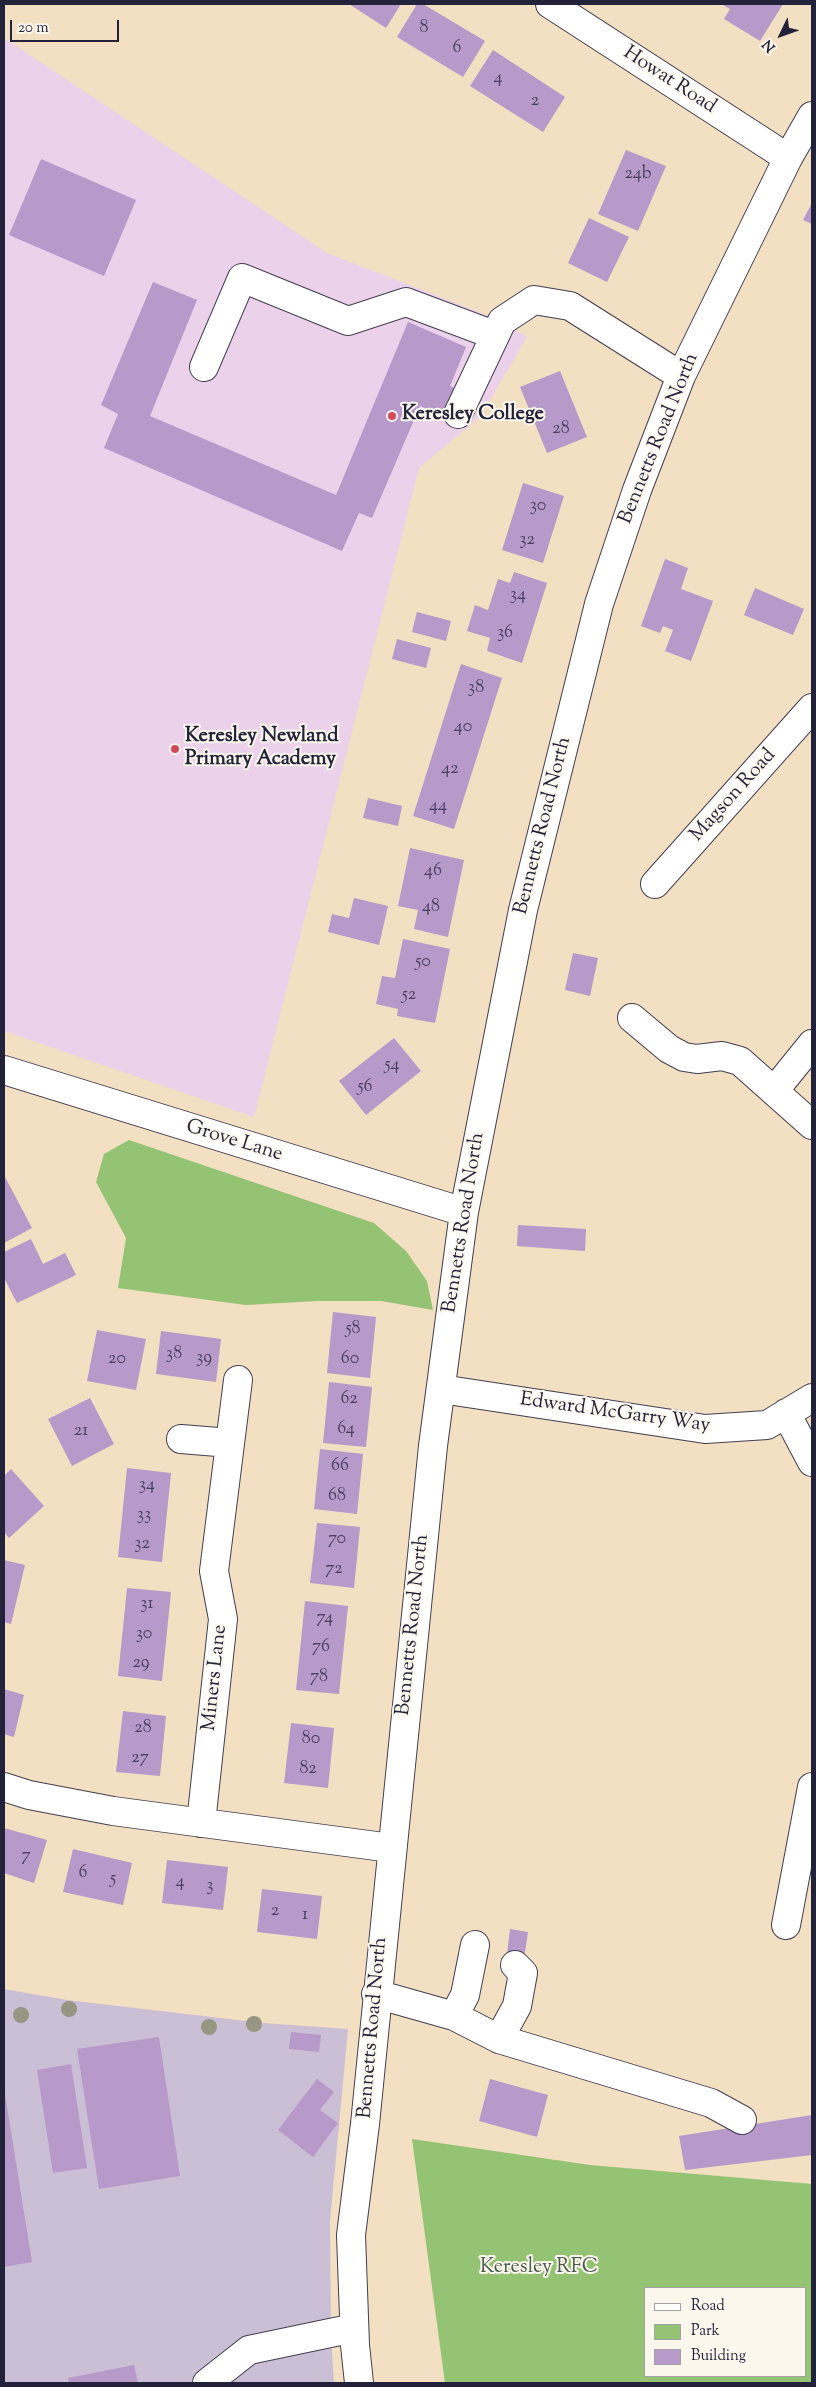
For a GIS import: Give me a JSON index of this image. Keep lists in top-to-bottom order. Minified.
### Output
{"streets":{"street":["Howat Road","Bennetts Road North","Magson Road","Grove Lane","Edward McGarry Way","Miners Lane"]},"crossings":[["Howat Road","Bennetts Road North"],["Bennetts Road North","Grove Lane"],["Bennetts Road North","Edward McGarry Way"]],"parks":["Keresley RFC"],"places":["Keresley College","Keresley Newland Primary Academy"],"house_numbers":["8","6","4","2","24b","28","30","32","34","36","38","40","42","44","46","48","50","52","54","56","58","38","39","20","60","62","64","21","66","34","68","33","70","32","72","31","74","30","76","29","78","28","80","27","82","7","6","5","4","3","2","1"],"legend":["Road","Park","Building"],"scale_bar":"20 m","north":"bottom left"}
